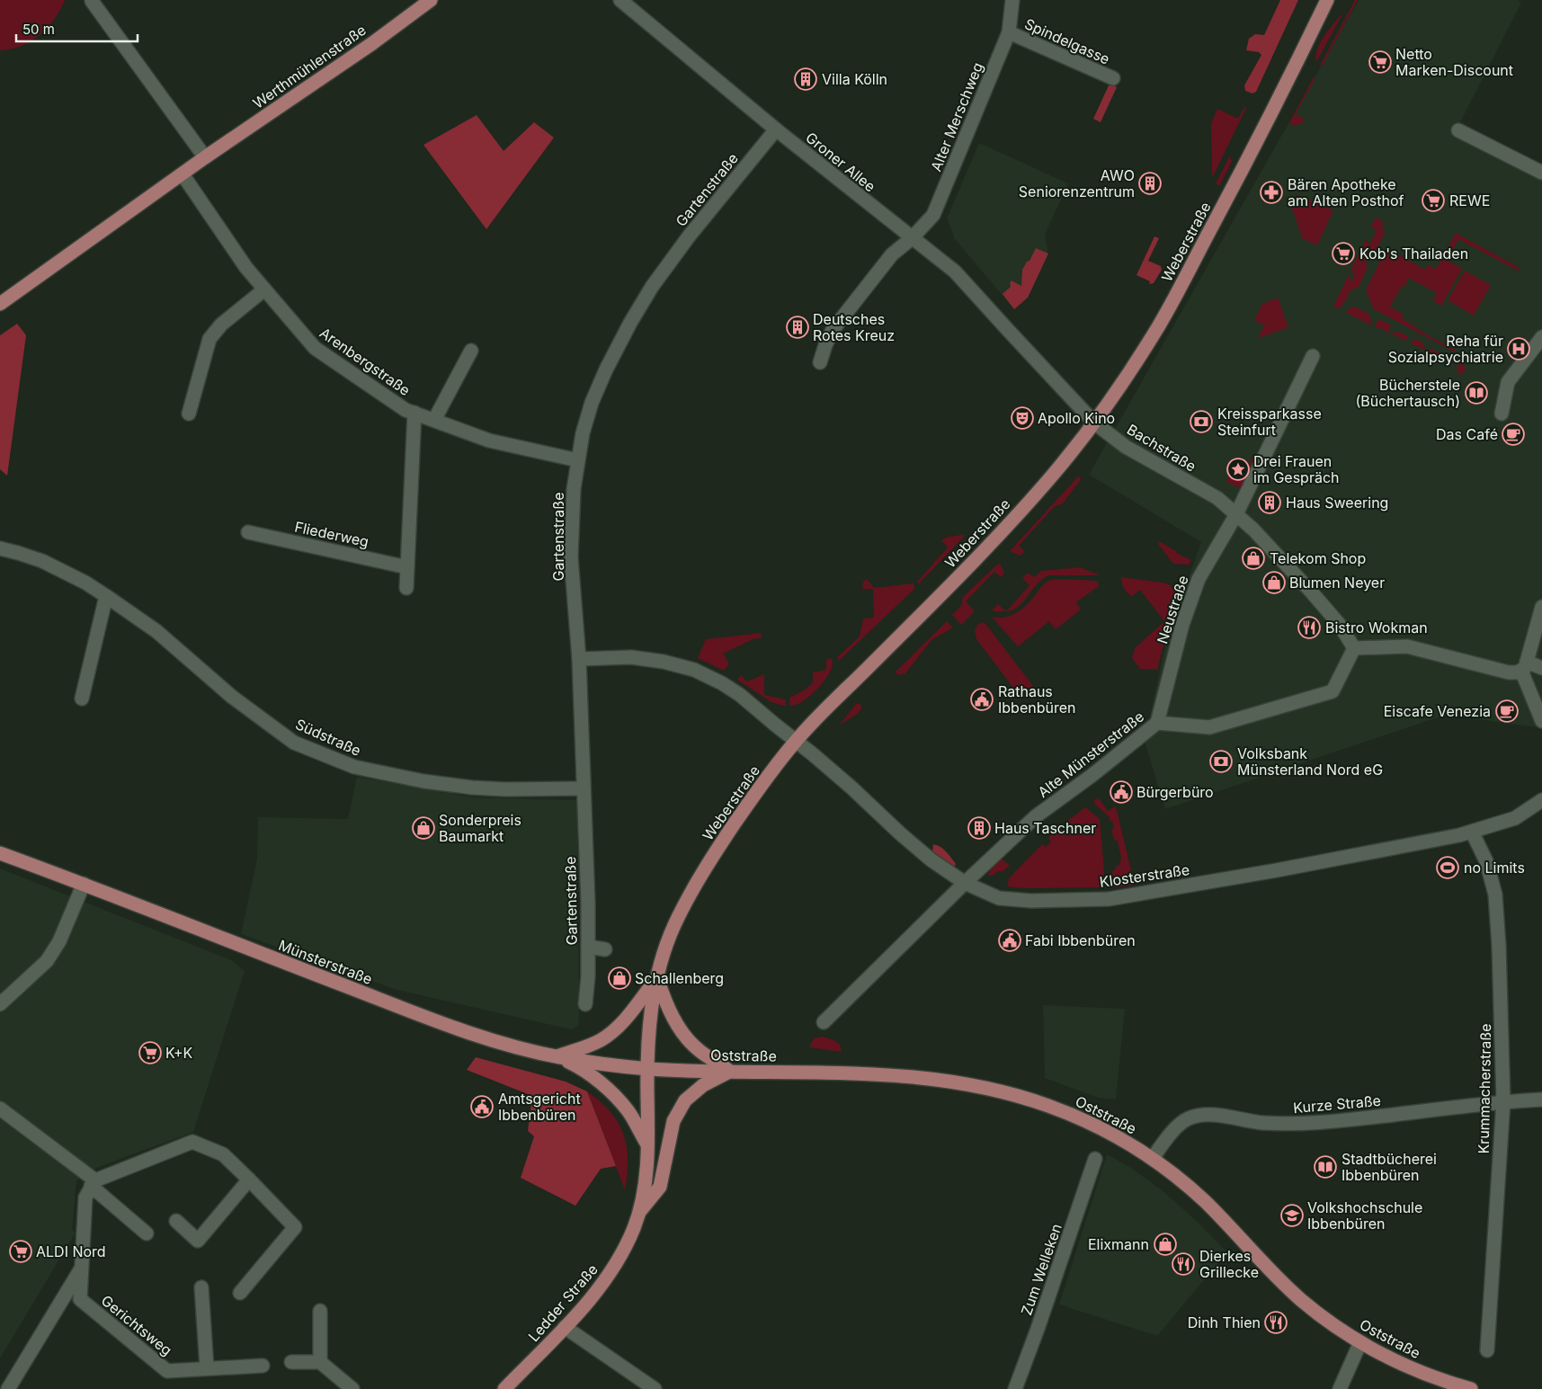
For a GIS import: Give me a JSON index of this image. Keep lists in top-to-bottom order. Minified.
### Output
{"streets":{"main road":["Werthmühlenstraße","Weberstraße","Münsterstraße","Oststraße","Ledder Straße"],"street":["Spindelgasse","Alter Merschweg","Groner Allee","Gartenstraße","Arenbergstraße","Bachstraße","Fliederweg","Neustraße","Südstraße","Alte Münsterstraße","Klosterstraße","Krummacherstraße","Kurze Straße","Zum Welleken","Gerichtsweg"]},"crossings":[["Spindelgasse","Alter Merschweg"],["Werthmühlenstraße","Arenbergstraße"],["Alter Merschweg","Groner Allee"],["Alter Merschweg","Bachstraße"],["Groner Allee","Gartenstraße"],["Groner Allee","Bachstraße"],["Gartenstraße","Arenbergstraße"],["Gartenstraße","Südstraße"],["Gartenstraße","Klosterstraße"],["Weberstraße","Bachstraße"],["Weberstraße","Klosterstraße"],["Weberstraße","Münsterstraße"],["Weberstraße","Oststraße"],["Weberstraße","Ledder Straße"],["Bachstraße","Neustraße"],["Bachstraße","Alte Münsterstraße"],["Neustraße","Alte Münsterstraße"],["Alte Münsterstraße","Klosterstraße"],["Klosterstraße","Krummacherstraße"],["Münsterstraße","Oststraße"],["Münsterstraße","Ledder Straße"],["Oststraße","Kurze Straße"],["Oststraße","Ledder Straße"],["Krummacherstraße","Kurze Straße"]],"places":{"supermarket":["Netto Marken-Discount","REWE","Kob's Thailaden","K+K","ALDI Nord"],"building":["Villa Kölln","AWO Seniorenzentrum","Deutsches Rotes Kreuz","Haus Sweering","Haus Taschner"],"pharmacy":["Bären Apotheke am Alten Posthof"],"hospital":["Reha für Sozialpsychiatrie"],"library":["Bücherstele (Büchertausch)","Stadtbücherei Ibbenbüren"],"theatre":["Apollo Kino"],"bank":["Kreissparkasse Steinfurt","Volksbank Münsterland Nord eG"],"cafe":["Das Café","Eiscafe Venezia"],"place":["Drei Frauen im Gespräch"],"shop":["Telekom Shop","Blumen Neyer","Sonderpreis Baumarkt","Schallenberg","Elixmann"],"restaurant":["Bistro Wokman","Dierkes Grillecke","Dinh Thien"],"public building":["Rathaus Ibbenbüren","Bürgerbüro","Fabi Ibbenbüren","Amtsgericht Ibbenbüren"],"sports":["no Limits"],"school or university":["Volkshochschule Ibbenbüren"]},"scale_bar":"50 m"}
